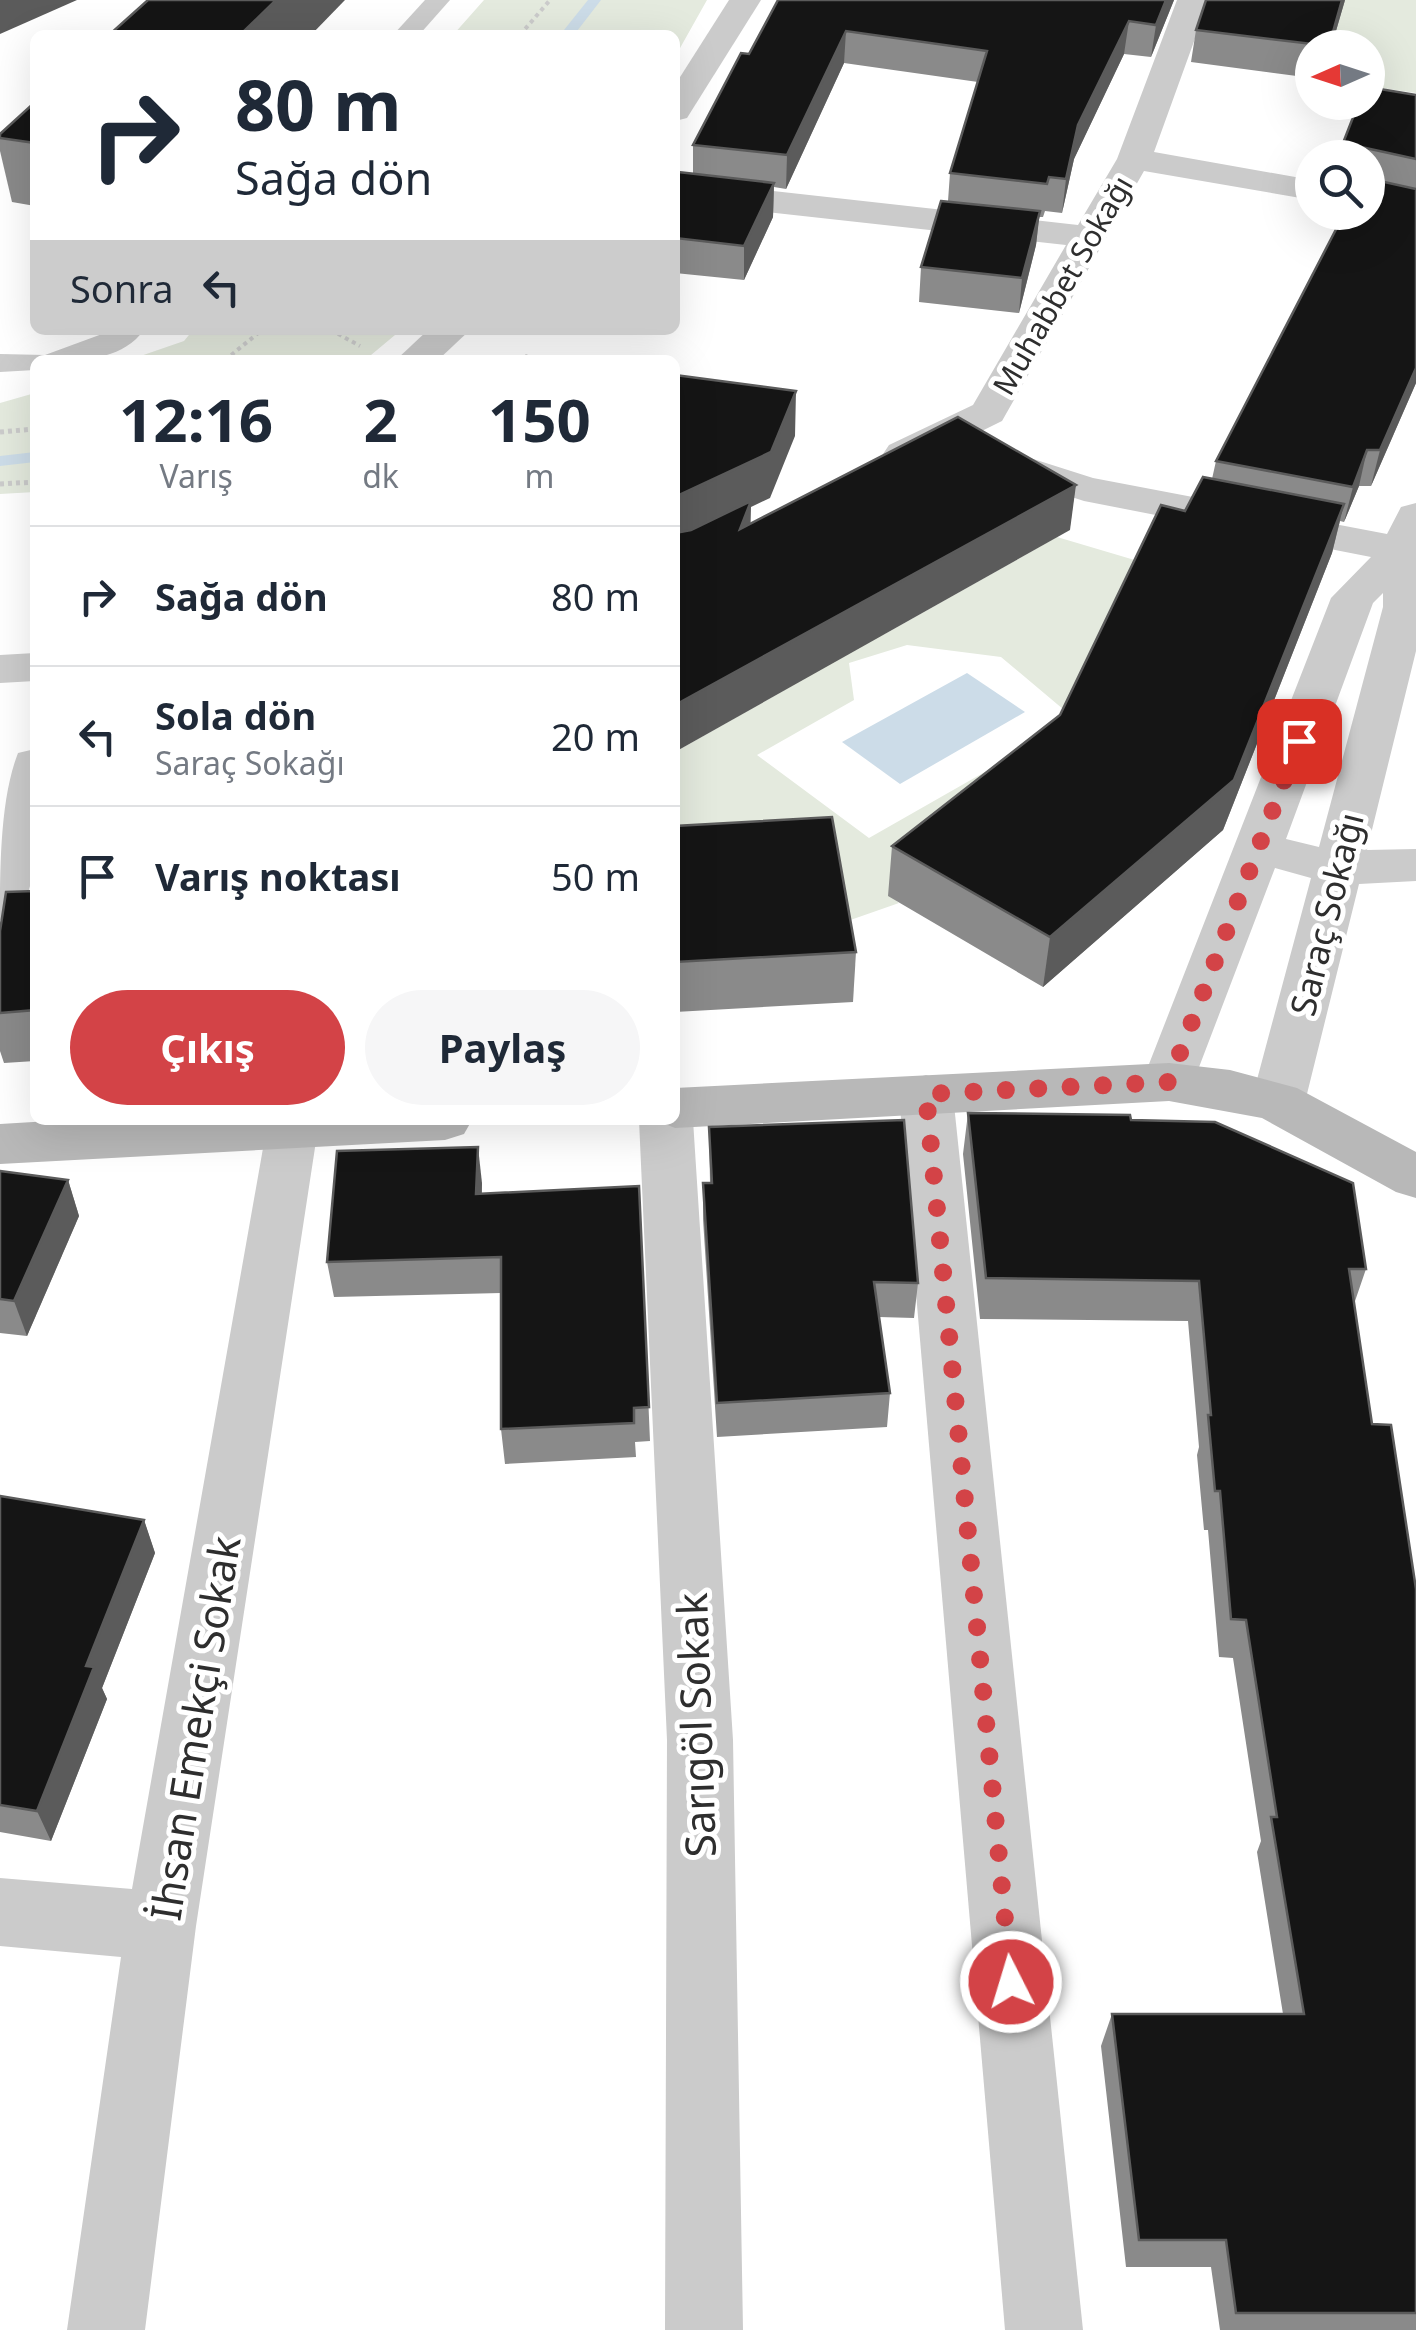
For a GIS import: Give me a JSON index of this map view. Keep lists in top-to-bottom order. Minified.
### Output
{"streets":{"street":["Muhabbet Sokağı","Saraç Sokağı","Sarıgöl Sokak","İhsan Emekçi Sokak"]},"north":"left","page":{"turn":["80 m","Sağa dön"],"then":"Sonra","eta":["12:16","Varış","2","dk","150","m"],"list":[{"name":"Sağa dön","value":"80 m"},{"name":"Sola dön","note":"Saraç Sokağı","value":"20 m"},{"name":"Varış noktası","value":"50 m"}],"buttons":["Çıkış","Paylaş"]}}
